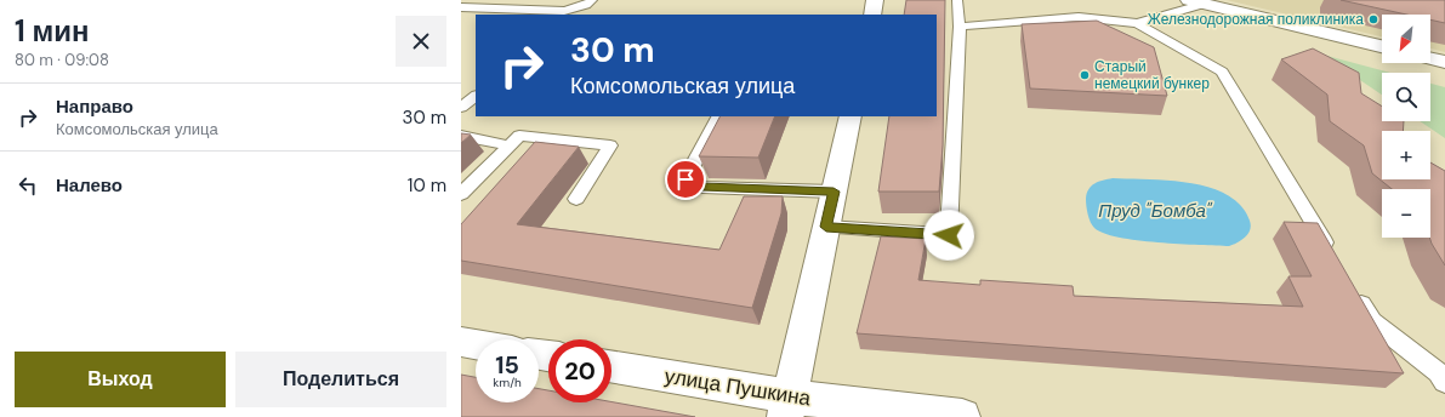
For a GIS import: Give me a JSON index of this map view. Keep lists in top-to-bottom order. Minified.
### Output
{"streets":{"main road":["улица Пушкина"]},"water":["Пруд \"Бомба\""],"places":["Железнодорожная поликлиника","Старый немецкий бункер"],"north":"bottom left","page":{"heading":["1 мин","80 m · 09:08"],"map_buttons":["+","−"],"turn":["30 m","Комсомольская улица"],"list":[{"name":"Направо","note":"Комсомольская улица","value":"30 m"},{"name":"Налево","value":"10 m"}],"speed":"15 km/h","limit":"20","buttons":["Выход","Поделиться"]}}
